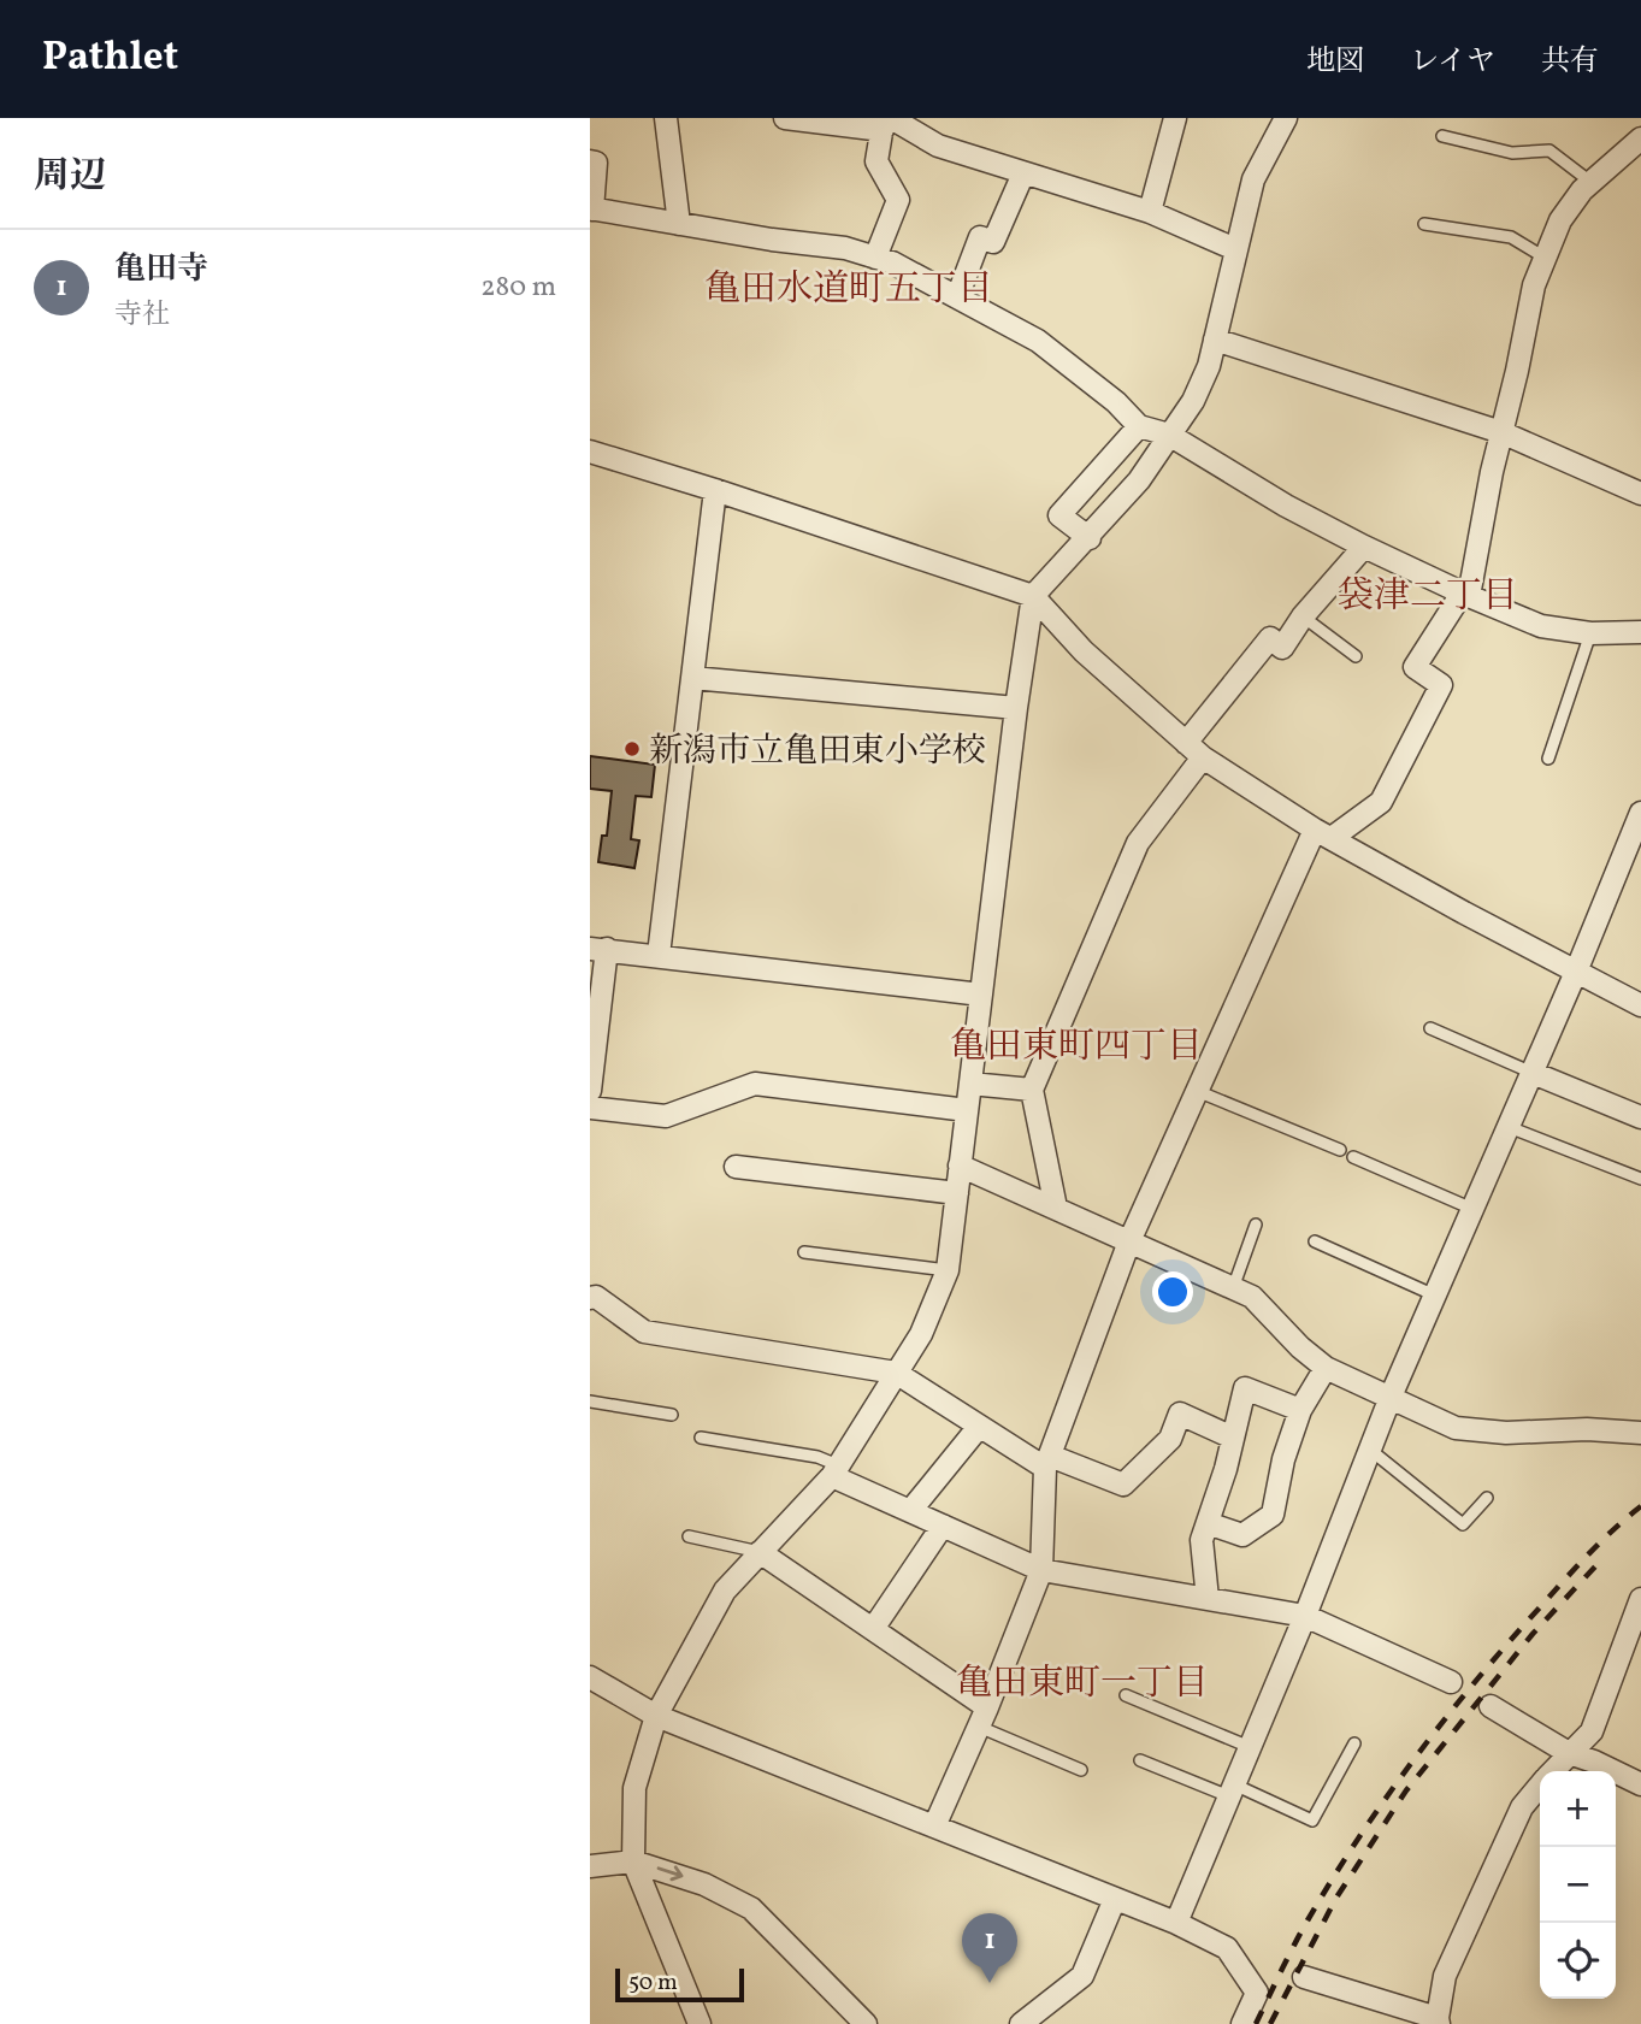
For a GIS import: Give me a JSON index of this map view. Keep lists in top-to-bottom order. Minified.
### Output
{"districts":["亀田水道町五丁目","袋津二丁目","亀田東町四丁目","亀田東町一丁目"],"places":["新潟市立亀田東小学校"],"scale_bar":"50 m","page":{"header":"Pathlet","nav":["地図","レイヤ","共有"],"heading":"周辺","list":[{"mark":"1","name":"亀田寺","note":"寺社","value":"280 m"}],"map_buttons":["+","−"],"pins":"1","scale":"50 m"}}
